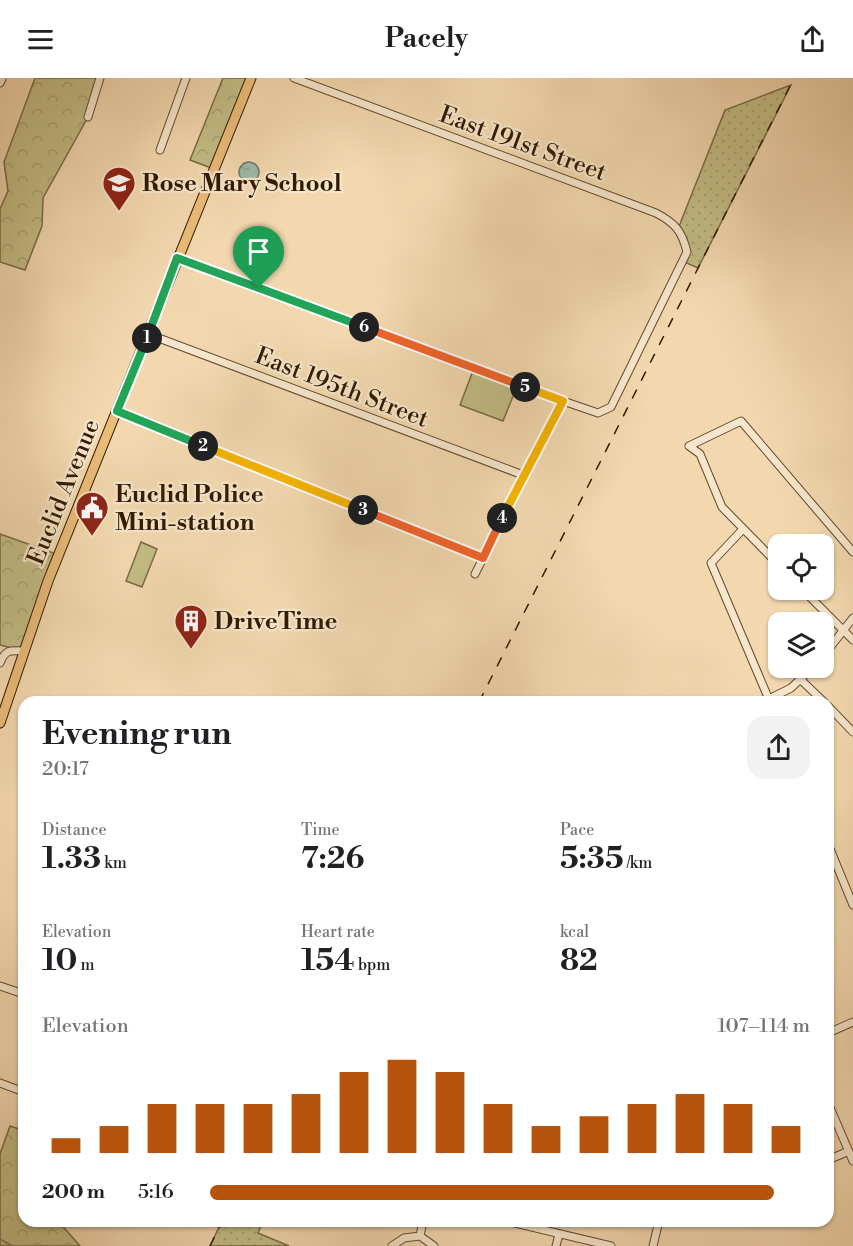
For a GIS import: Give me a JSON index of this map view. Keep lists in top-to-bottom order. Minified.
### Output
{"streets":{"main road":["Euclid Avenue"],"street":["East 191st Street","East 195th Street"]},"crossings":[["East 195th Street","Euclid Avenue"]],"places":{"school or university":["Rose Mary School"],"public building":["Euclid Police Mini-station"],"building":["DriveTime"]},"page":{"header":"Pacely","pins":["6","1","5","2","3","4"],"heading":["Evening run","20:17"],"stats":[["Distance","1.33 km"],["Time","7:26"],["Pace","5:35 /km"],["Elevation","10 m"],["Heart rate","154 bpm"],["kcal","82"]],"chart":["Elevation","107–114 m"],"list":[{"name":"200 m","note":"5:16"}]}}
